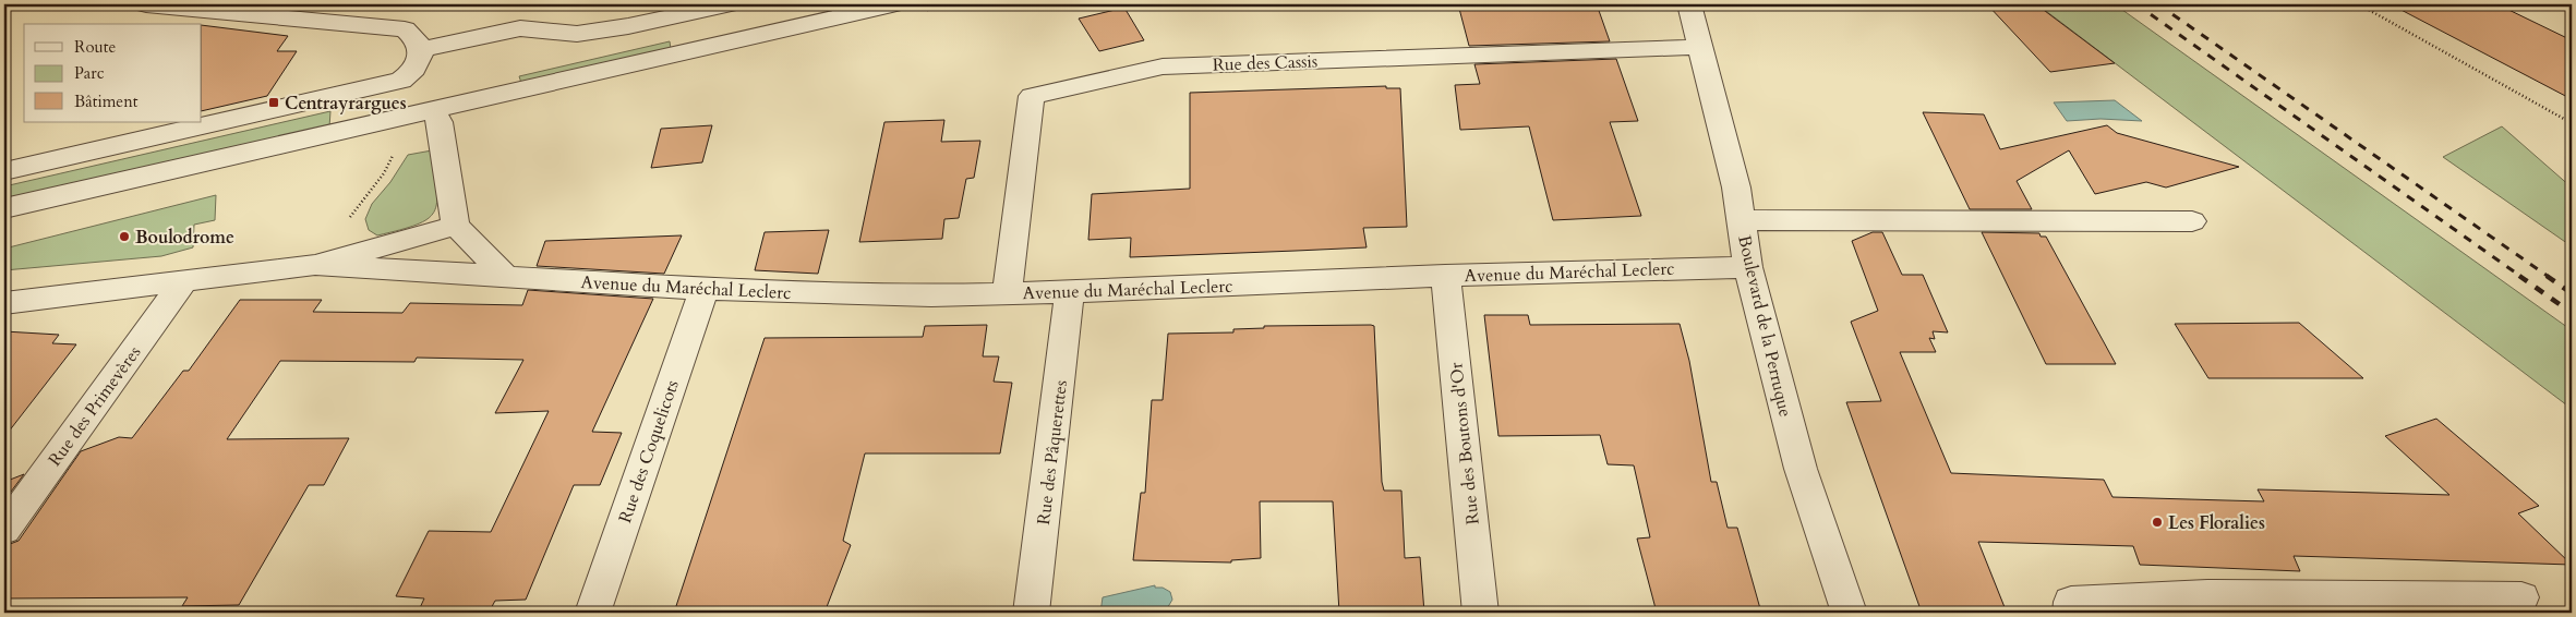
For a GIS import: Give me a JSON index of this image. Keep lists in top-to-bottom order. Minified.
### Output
{"streets":{"street":["Rue des Cassis","Avenue du Maréchal Leclerc","Boulevard de la Perruque","Rue des Primevères","Rue des Boutons d'Or","Rue des Coquelicots","Rue des Pâquerettes"]},"crossings":[["Rue des Cassis","Avenue du Maréchal Leclerc"],["Rue des Cassis","Boulevard de la Perruque"],["Avenue du Maréchal Leclerc","Boulevard de la Perruque"],["Avenue du Maréchal Leclerc","Rue des Primevères"],["Avenue du Maréchal Leclerc","Rue des Boutons d'Or"],["Avenue du Maréchal Leclerc","Rue des Coquelicots"],["Avenue du Maréchal Leclerc","Rue des Pâquerettes"]],"places":{"transit":["Centrayrargues"],"other":["Boulodrome","Les Floralies"]},"legend":["Route","Parc","Bâtiment"]}
